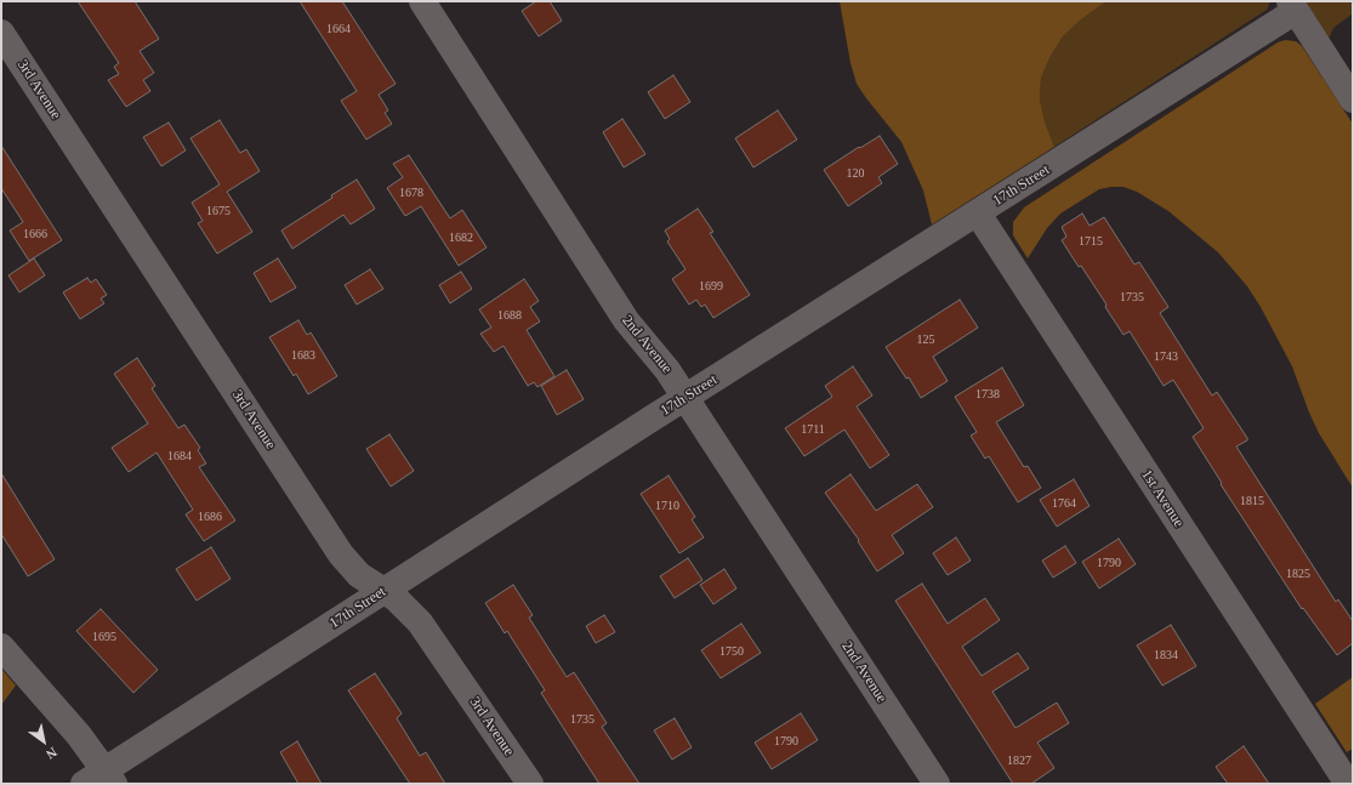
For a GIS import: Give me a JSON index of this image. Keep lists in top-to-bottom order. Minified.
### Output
{"streets":{"street":["3rd Avenue","17th Street","2nd Avenue","1st Avenue"]},"crossings":[["3rd Avenue","17th Street"],["17th Street","2nd Avenue"],["17th Street","1st Avenue"]],"house_numbers":["1664","120","1678","1675","1666","1682","1715","1699","1735","1688","125","1683","1743","1738","1711","1684","1815","1764","1710","1686","1790","1825","1695","1750","1834","1735","1790","1827"],"north":"bottom right"}
